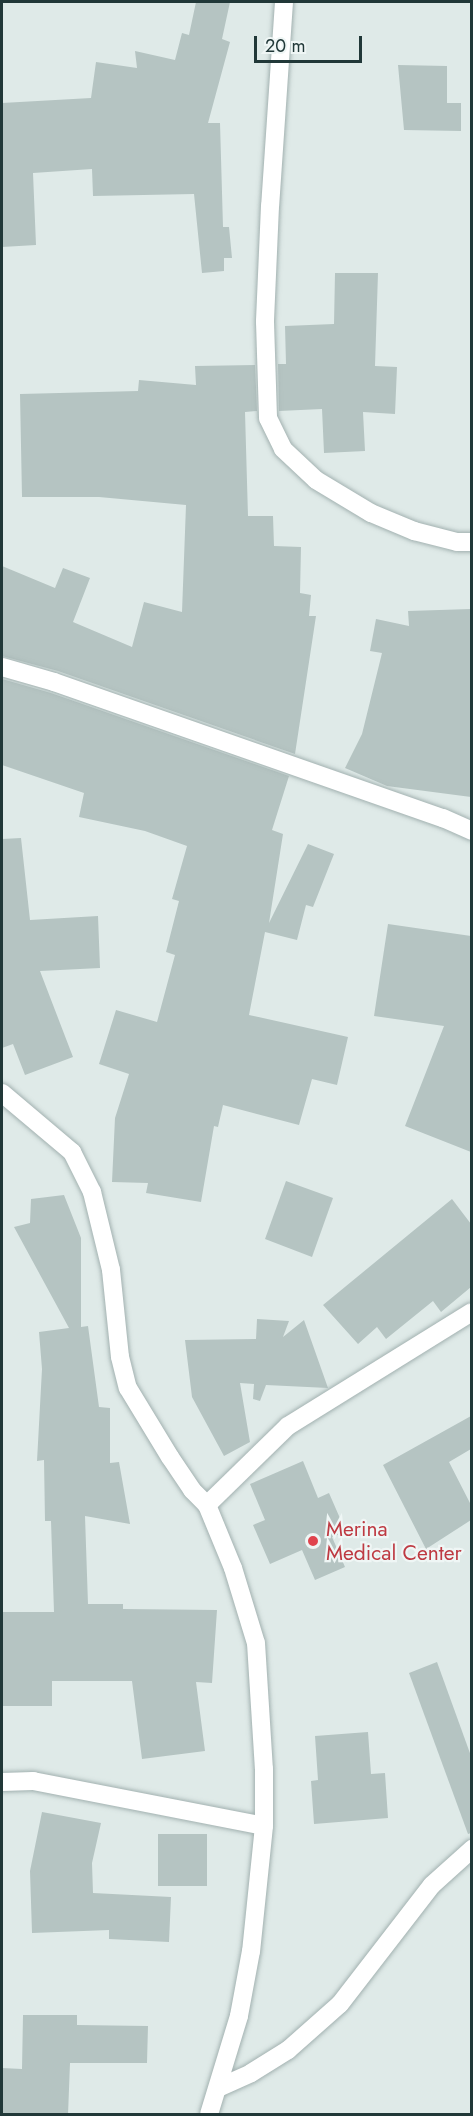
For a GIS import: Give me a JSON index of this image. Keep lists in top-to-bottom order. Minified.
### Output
{"places":["Merina Medical Center"],"scale_bar":"20 m"}
